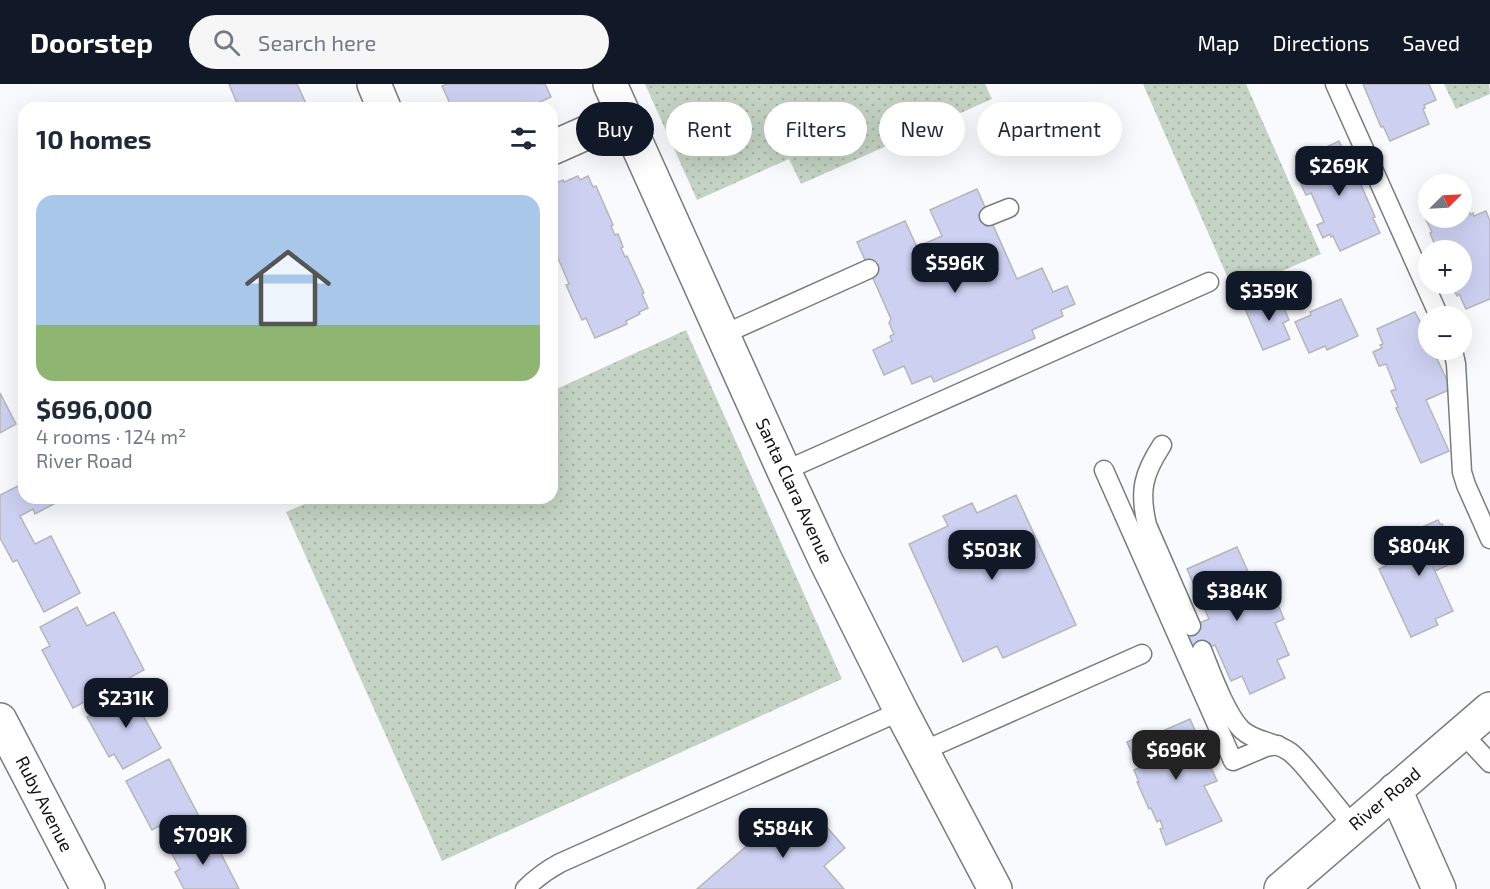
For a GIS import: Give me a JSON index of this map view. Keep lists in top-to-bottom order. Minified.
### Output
{"streets":{"street":["Santa Clara Avenue","River Road","Ruby Avenue"]},"north":"top right","page":{"header":"Doorstep","search":"Search here","nav":["Map","Directions","Saved"],"chip":["Buy","Rent","Filters","New","Apartment"],"heading":"10 homes","price":["$269K","$596K","$359K","$804K","$503K","$384K","$231K","$696K","$584K","$709K"],"map_buttons":["+","−"],"list":[{"name":"$696,000","note":"4 rooms · 124 m² · River Road"}]}}
